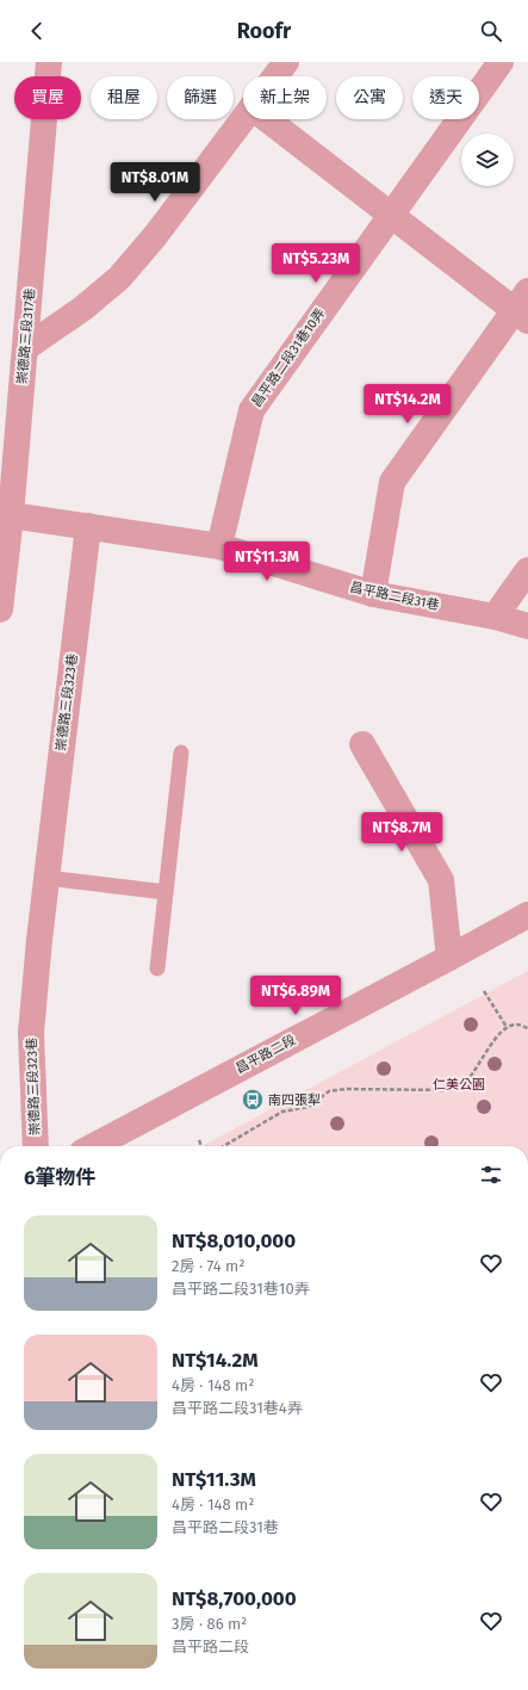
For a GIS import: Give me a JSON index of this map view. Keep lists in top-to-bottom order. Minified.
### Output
{"streets":{"street":["崇德路三段317巷","昌平路二段31巷10弄","昌平路二段31巷","崇德路三段323巷","昌平路二段"]},"crossings":[["崇德路三段317巷","昌平路二段31巷"],["昌平路二段31巷10弄","昌平路二段31巷"],["昌平路二段31巷","崇德路三段323巷"]],"parks":["仁美公園"],"places":{"bus stop":["南四張犁"]},"page":{"header":"Roofr","chip":["買屋","租屋","篩選","新上架","公寓","透天"],"price":["NT$8.01M","NT$5.23M","NT$14.2M","NT$11.3M","NT$8.7M","NT$6.89M"],"heading":"6筆物件","list":[{"name":"NT$8,010,000","note":"2房 · 74 m² · 昌平路二段31巷10弄"},{"name":"NT$14.2M","note":"4房 · 148 m² · 昌平路二段31巷4弄"},{"name":"NT$11.3M","note":"4房 · 148 m² · 昌平路二段31巷"},{"name":"NT$8,700,000","note":"3房 · 86 m² · 昌平路二段"}]}}
